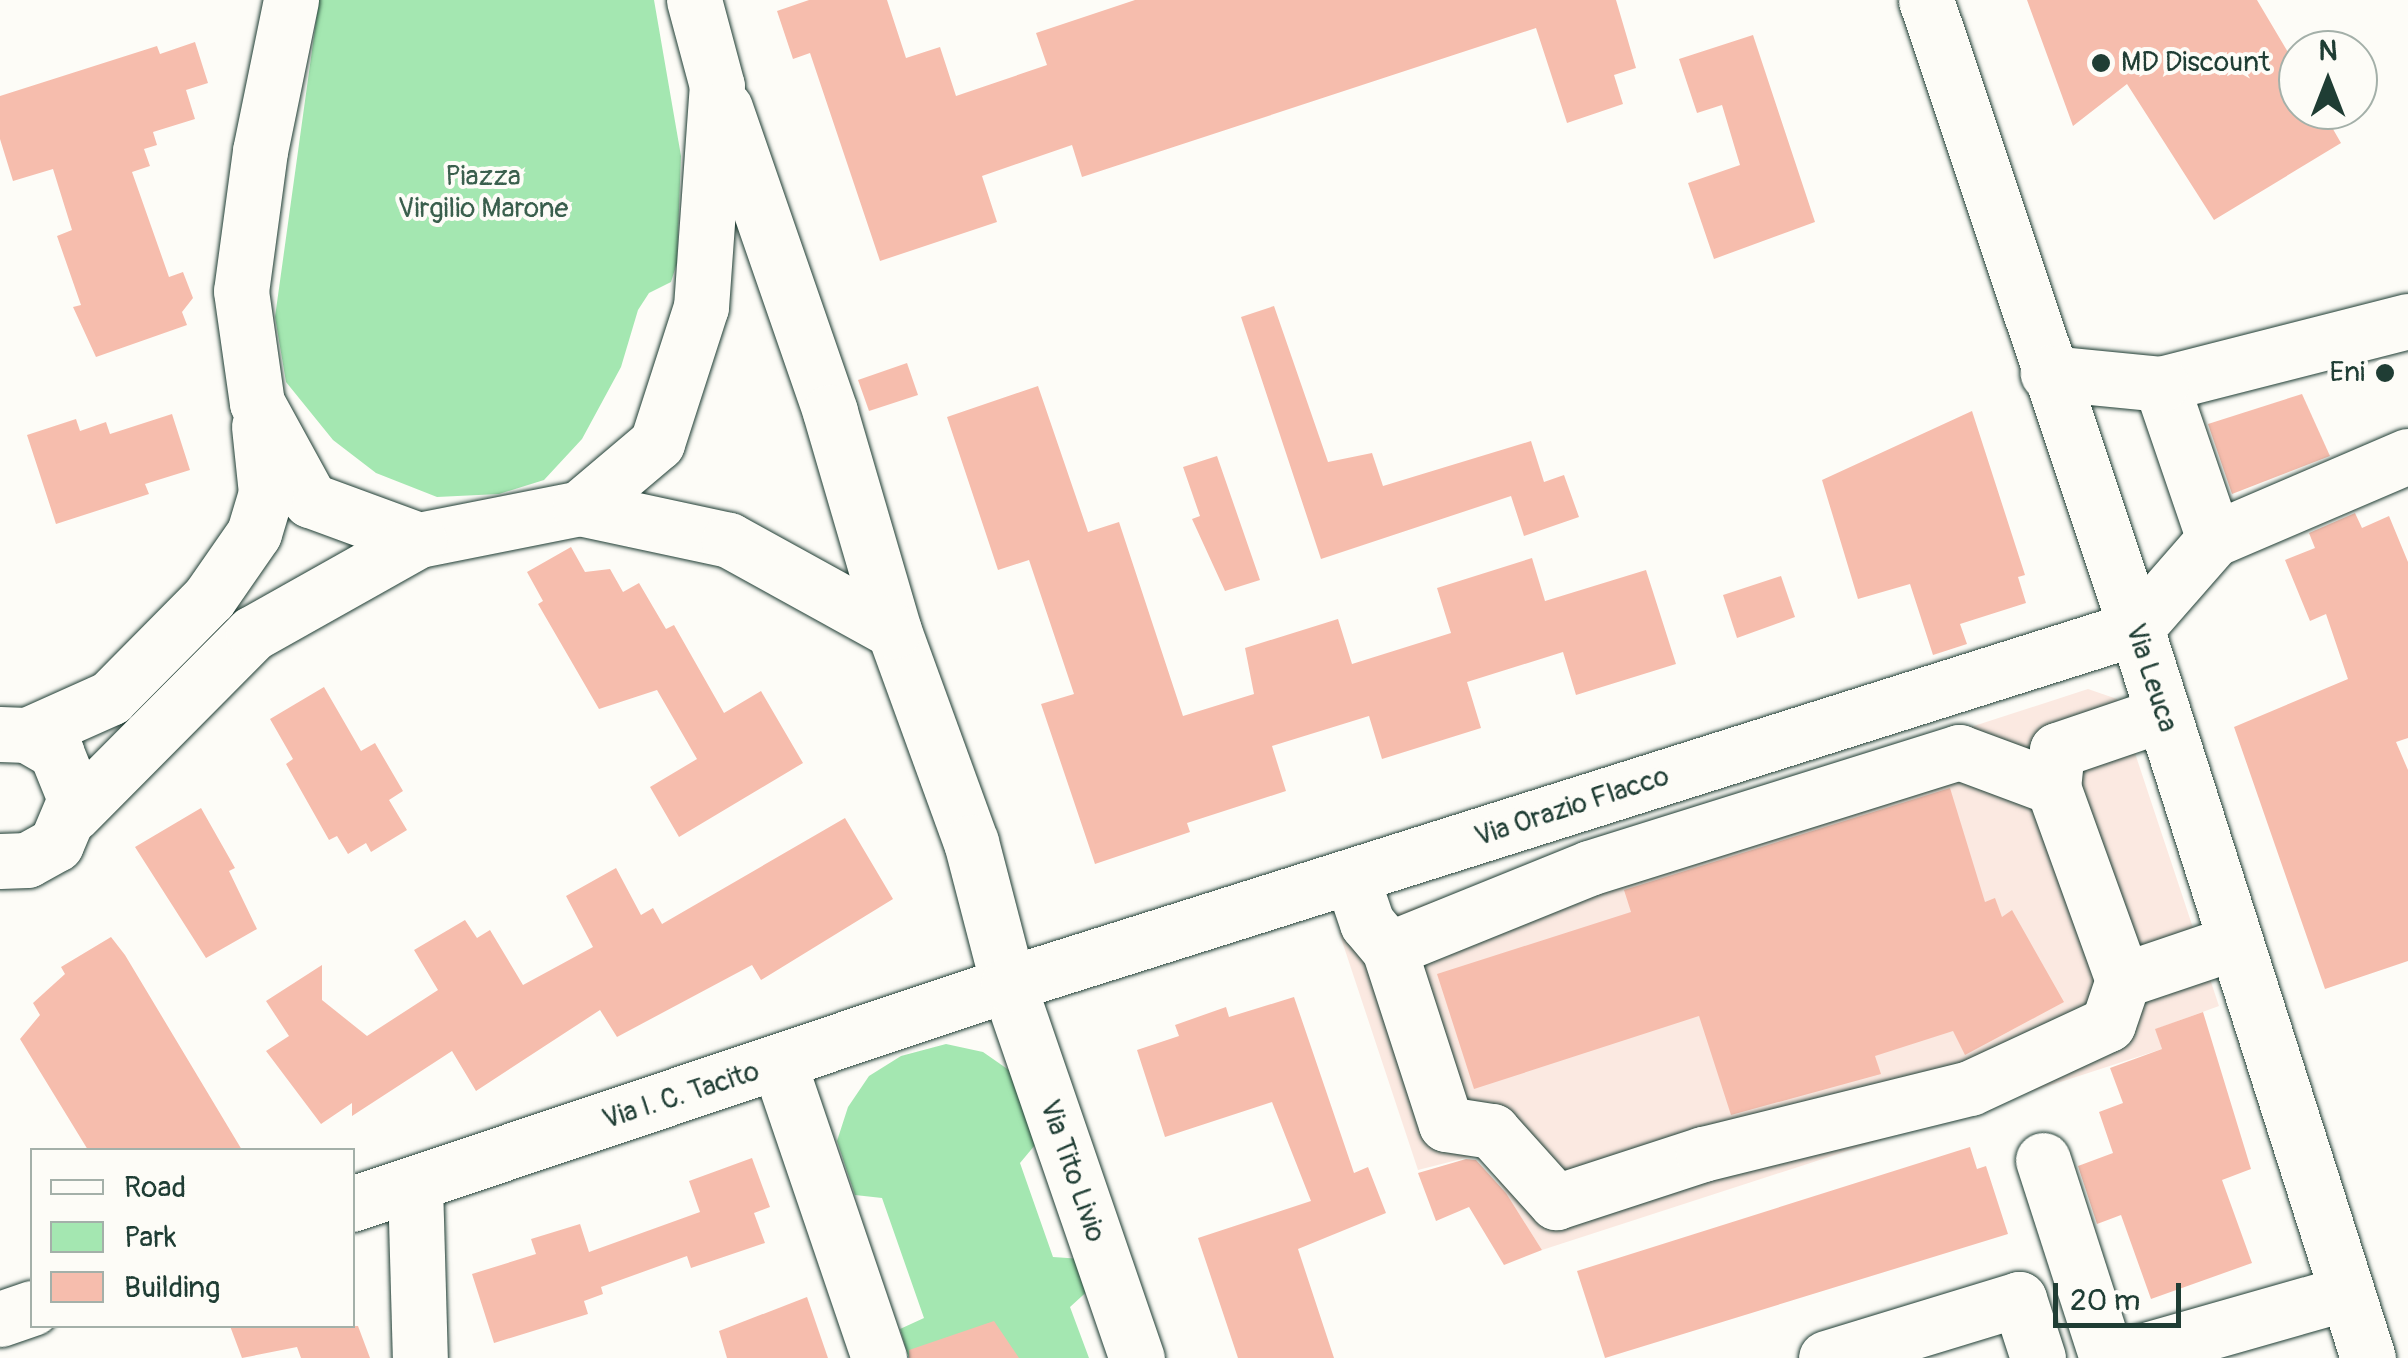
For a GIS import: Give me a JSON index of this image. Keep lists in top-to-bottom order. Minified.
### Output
{"streets":{"street":["Via Leuca","Via Orazio Flacco","Via I. C. Tacito","Via Tito Livio"]},"crossings":[["Via Leuca","Via Orazio Flacco"],["Via Orazio Flacco","Via I. C. Tacito"],["Via Orazio Flacco","Via Tito Livio"],["Via I. C. Tacito","Via Tito Livio"]],"parks":["Piazza Virgilio Marone"],"places":["MD Discount","Eni"],"legend":["Road","Park","Building"],"scale_bar":"20 m","north":"top"}
